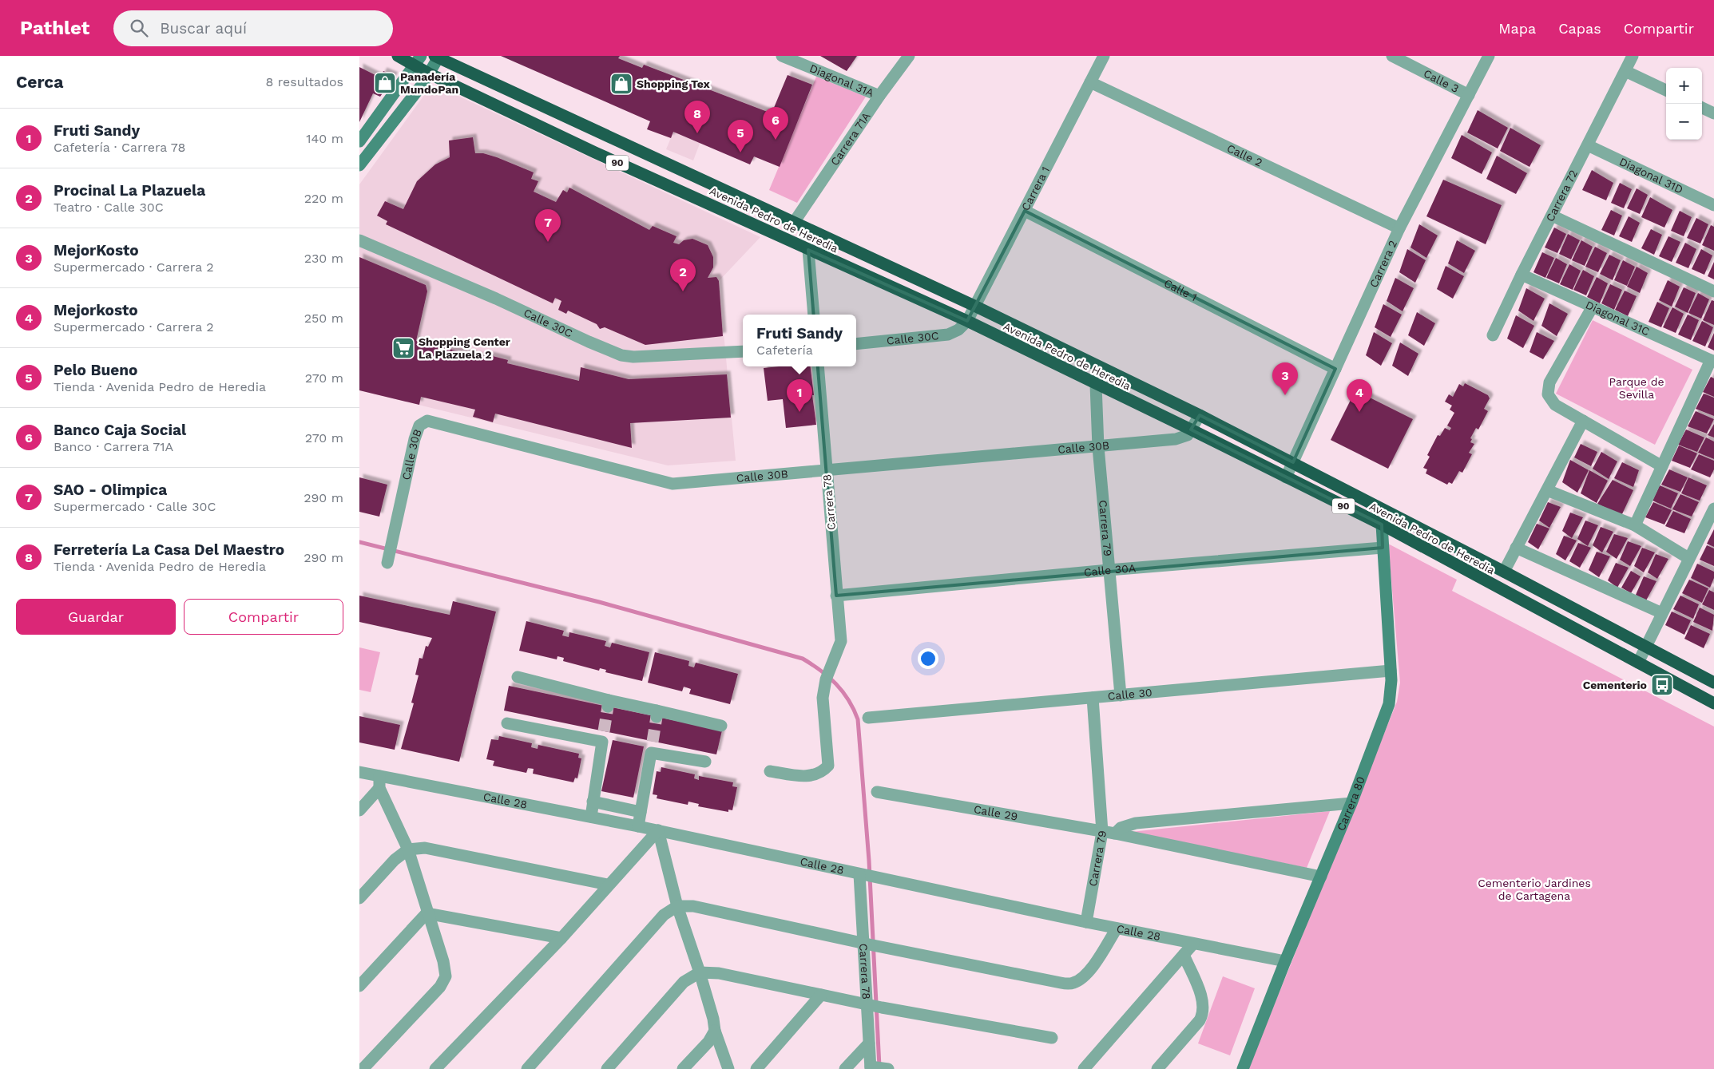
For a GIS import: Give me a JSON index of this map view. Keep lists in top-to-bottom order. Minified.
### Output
{"streets":{"highway":["90","Avenida Pedro de Heredia"],"street":["Diagonal 31A","Calle 3","Carrera 71A","Calle 2","Diagonal 31D","Carrera 1","Carrera 72","Carrera 2","Calle 1","Diagonal 31C","Calle 30C","Calle 30B","Carrera 78","Carrera 79","Calle 30A","Calle 30","Calle 28","Carrera 80","Calle 29"]},"crossings":[["Diagonal 31A","Carrera 71A"],["Calle 3","Carrera 2"],["Carrera 71A","Avenida Pedro de Heredia"],["Calle 2","Carrera 1"],["Calle 2","Carrera 2"],["Diagonal 31D","Carrera 72"],["Carrera 1","Avenida Pedro de Heredia"],["Carrera 1","Calle 1"],["Carrera 1","Calle 30C"],["Carrera 72","Diagonal 31C"],["Avenida Pedro de Heredia","Carrera 2"],["Avenida Pedro de Heredia","Calle 30C"],["Avenida Pedro de Heredia","Calle 30B"],["Avenida Pedro de Heredia","Carrera 79"],["Avenida Pedro de Heredia","Carrera 80"],["Carrera 2","Calle 1"],["Calle 30B","Carrera 78"],["Calle 30B","Carrera 79"],["Carrera 78","Calle 30A"],["Carrera 78","Calle 28"],["Carrera 79","Calle 30A"],["Carrera 79","Calle 30"],["Carrera 79","Calle 28"],["Carrera 79","Calle 29"],["Calle 30A","Carrera 80"],["Calle 30","Carrera 80"],["Calle 28","Carrera 80"],["Carrera 80","Calle 29"]],"parks":["Parque de Sevilla","Cementerio Jardines de Cartagena"],"places":{"shop":["Panadería MundoPan","Shopping Tex"],"supermarket":["Shopping Center La Plazuela 2"],"bus stop":["Cementerio"]},"page":{"header":"Pathlet","search":"Buscar aquí","nav":["Mapa","Capas","Compartir"],"heading":["Cerca","8 resultados"],"map_buttons":["+","−"],"pins":["8","6","5","7","2","3","1","4"],"list":[{"mark":"1","name":"Fruti Sandy","note":"Cafetería · Carrera 78","value":"140 m"},{"mark":"2","name":"Procinal La Plazuela","note":"Teatro · Calle 30C","value":"220 m"},{"mark":"3","name":"MejorKosto","note":"Supermercado · Carrera 2","value":"230 m"},{"mark":"4","name":"Mejorkosto","note":"Supermercado · Carrera 2","value":"250 m"},{"mark":"5","name":"Pelo Bueno","note":"Tienda · Avenida Pedro de Heredia","value":"270 m"},{"mark":"6","name":"Banco Caja Social","note":"Banco · Carrera 71A","value":"270 m"},{"mark":"7","name":"SAO - Olimpica","note":"Supermercado · Calle 30C","value":"290 m"},{"mark":"8","name":"Ferretería La Casa Del Maestro","note":"Tienda · Avenida Pedro de Heredia","value":"290 m"}],"popup":["Fruti Sandy","Cafetería"],"buttons":["Guardar","Compartir"]}}
